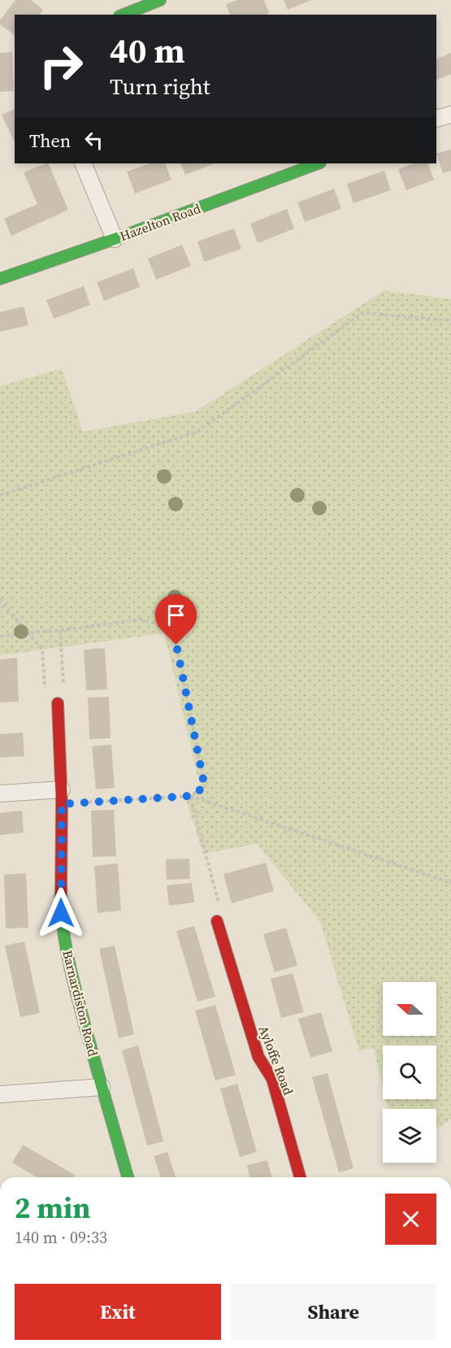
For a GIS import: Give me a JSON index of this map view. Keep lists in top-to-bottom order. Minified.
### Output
{"streets":{"street":["Hazelton Road","Barnardiston Road","Ayloffe Road"]},"north":"left","page":{"turn":["40 m","Turn right"],"then":"Then","heading":["2 min","140 m · 09:33"],"buttons":["Exit","Share"]}}
